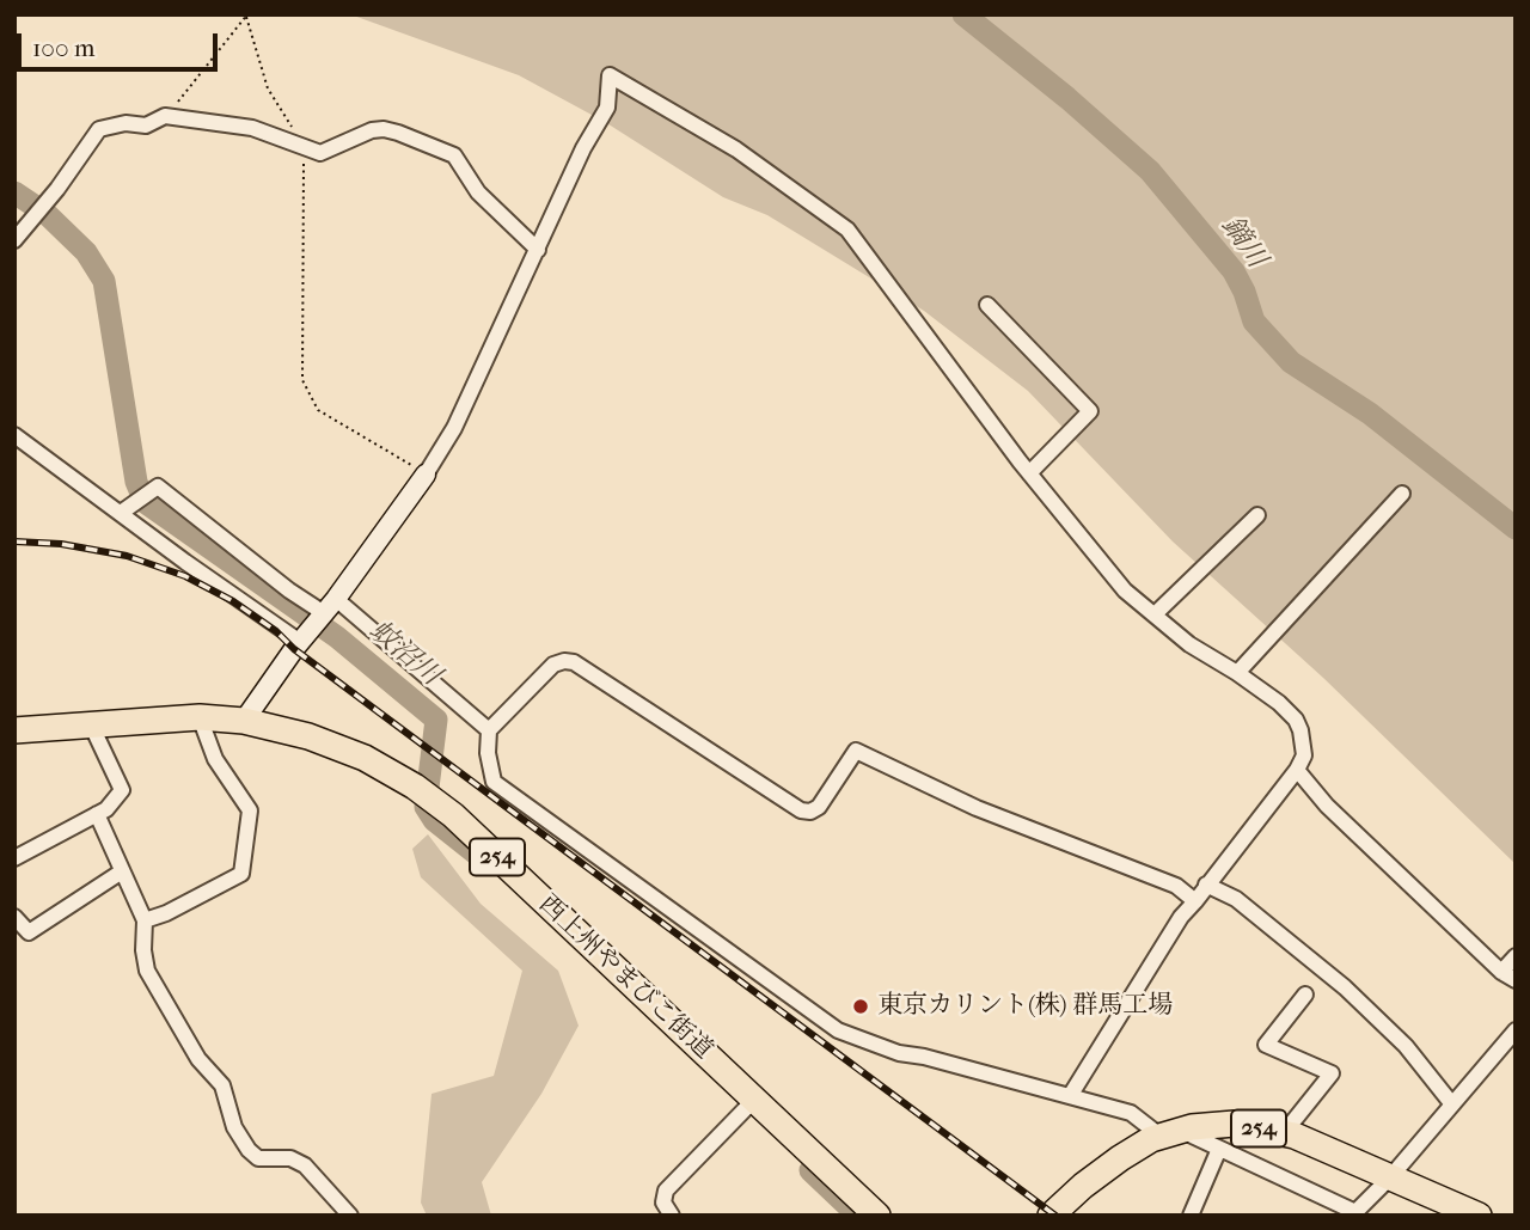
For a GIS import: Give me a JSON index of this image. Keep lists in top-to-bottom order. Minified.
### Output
{"streets":{"highway":["254","西上州やまびこ街道"]},"water":["鏑川","蚊沼川"],"places":["東京カリント(株) 群馬工場"],"scale_bar":"100 m"}
